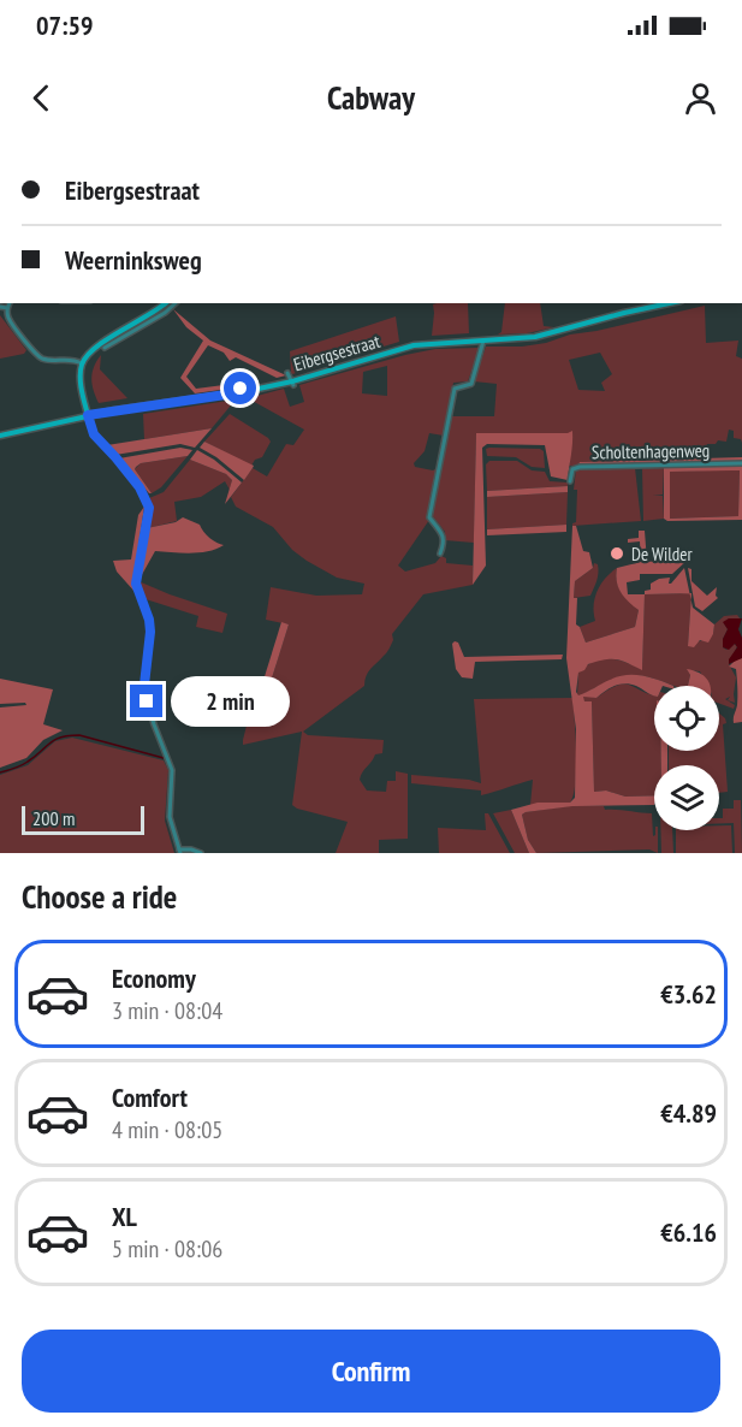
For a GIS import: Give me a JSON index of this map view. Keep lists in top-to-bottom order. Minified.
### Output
{"streets":{"main road":["Eibergsestraat"],"street":["Scholtenhagenweg"]},"places":["De Wilder"],"scale_bar":"200 m","page":{"status":"07:59","header":"Cabway","banner":["Eibergsestraat","Weerninksweg"],"bubble":"2 min","scale":"200 m","heading":"Choose a ride","list":[{"name":"Economy","note":"3 min · 08:04","value":"€3.62"},{"name":"Comfort","note":"4 min · 08:05","value":"€4.89"},{"name":"XL","note":"5 min · 08:06","value":"€6.16"}],"buttons":"Confirm"}}
